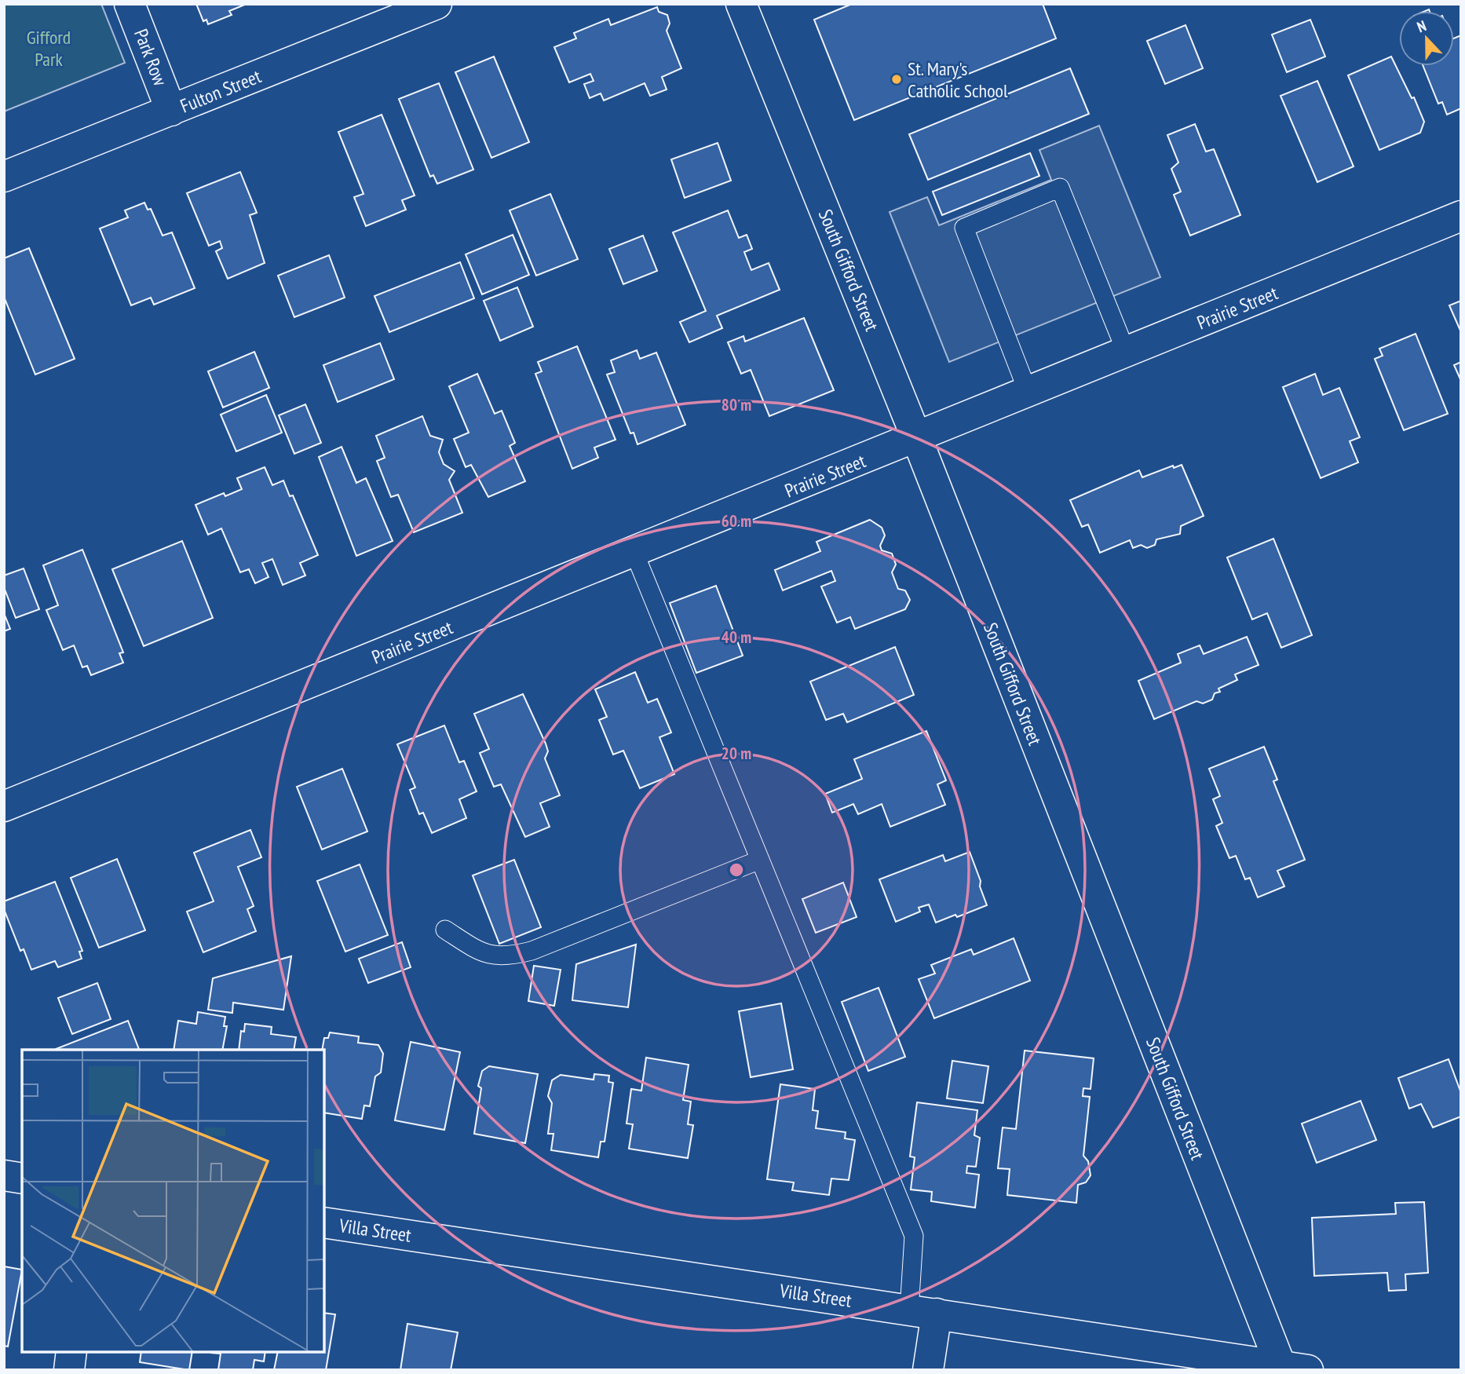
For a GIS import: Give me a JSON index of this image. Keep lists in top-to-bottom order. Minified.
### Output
{"streets":{"street":["Park Row","Fulton Street","South Gifford Street","Prairie Street","Villa Street"]},"crossings":[["Park Row","Fulton Street"],["South Gifford Street","Prairie Street"],["South Gifford Street","Villa Street"]],"parks":["Gifford Park"],"places":["St. Mary's Catholic School"],"north":"top","rings":["80 m","60 m","40 m","20 m"]}
